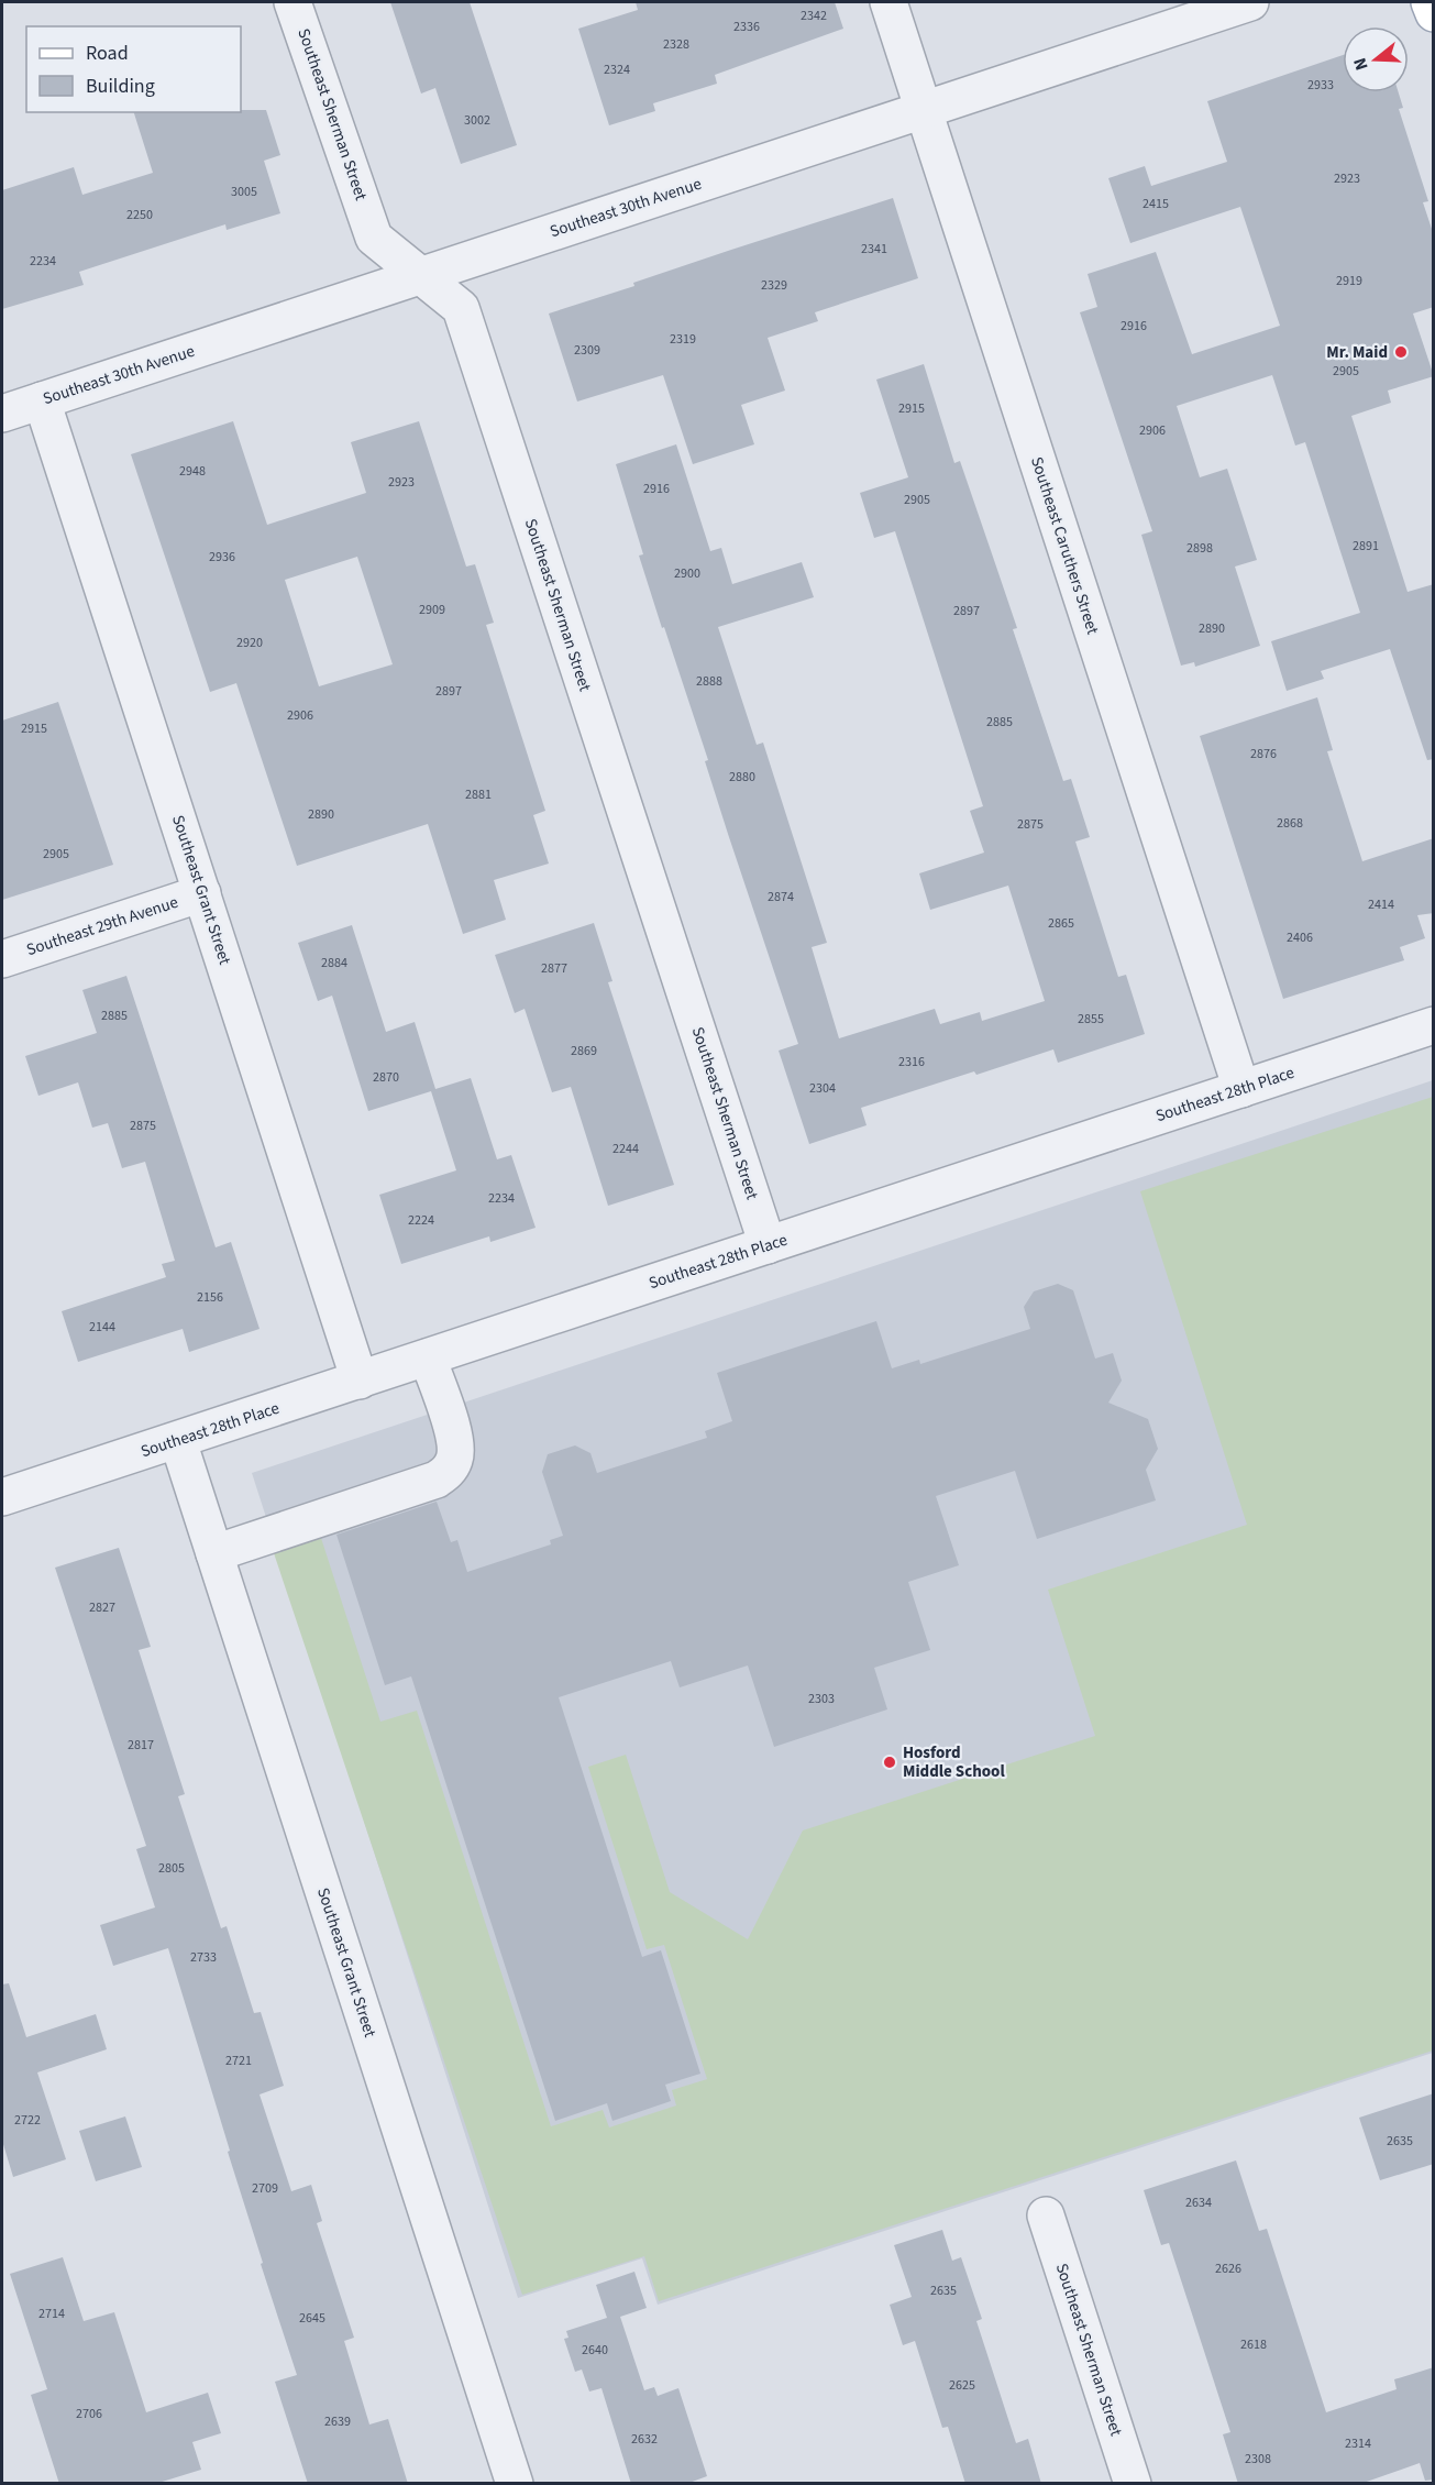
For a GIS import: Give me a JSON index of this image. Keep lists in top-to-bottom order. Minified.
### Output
{"streets":{"street":["Southeast Sherman Street","Southeast 30th Avenue","Southeast Caruthers Street","Southeast Grant Street","Southeast 29th Avenue","Southeast 28th Place"]},"crossings":[["Southeast Sherman Street","Southeast 30th Avenue"],["Southeast Sherman Street","Southeast 28th Place"],["Southeast 30th Avenue","Southeast Caruthers Street"],["Southeast 30th Avenue","Southeast Grant Street"],["Southeast Caruthers Street","Southeast 28th Place"],["Southeast Grant Street","Southeast 29th Avenue"],["Southeast Grant Street","Southeast 28th Place"]],"places":["Mr. Maid","Hosford Middle School"],"house_numbers":["2342","2336","2328","2324","2933","3002","2923","3005","2415","2250","2341","2234","2919","2329","2916","2319","2309","2905","2915","2906","2948","2923","2916","2905","2891","2898","2936","2900","2909","2897","2890","2920","2888","2897","2906","2885","2915","2876","2880","2881","2890","2868","2875","2905","2874","2414","2865","2406","2884","2877","2885","2855","2869","2316","2870","2304","2875","2244","2234","2224","2156","2144","2827","2303","2817","2805","2733","2721","2722","2635","2709","2634","2626","2635","2714","2645","2618","2640","2625","2706","2639","2632","2314","2308"],"legend":["Road","Building"],"north":"left"}
